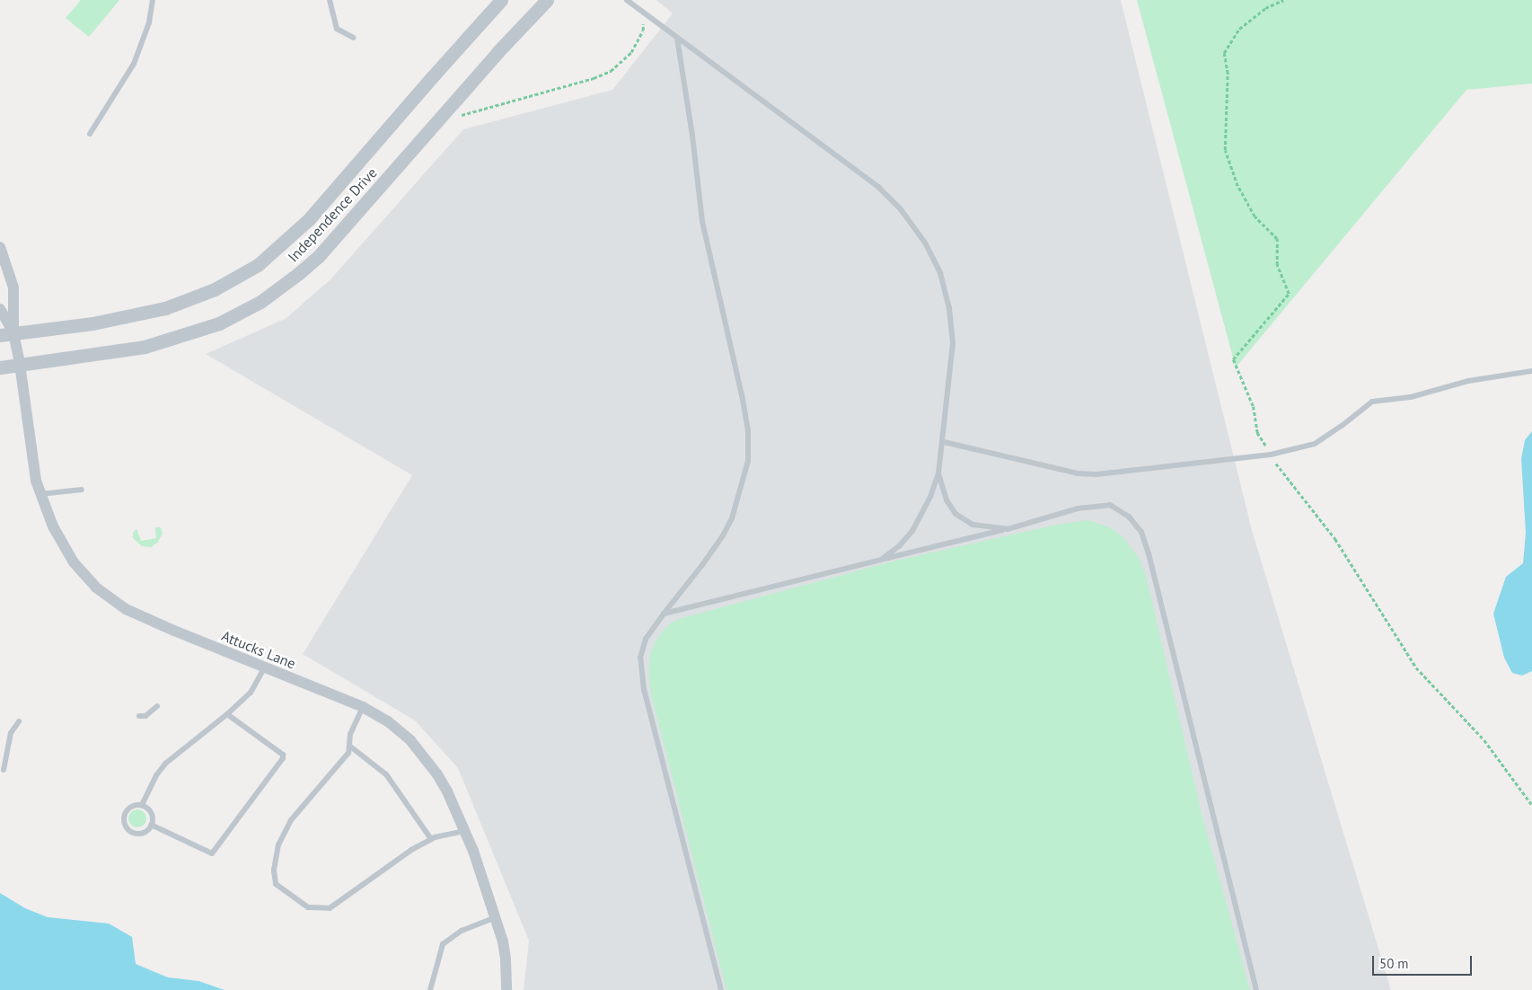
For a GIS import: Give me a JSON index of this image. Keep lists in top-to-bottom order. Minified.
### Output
{"streets":{"street":["Independence Drive","Attucks Lane"]},"crossings":[["Independence Drive","Attucks Lane"]],"scale_bar":"50 m"}
